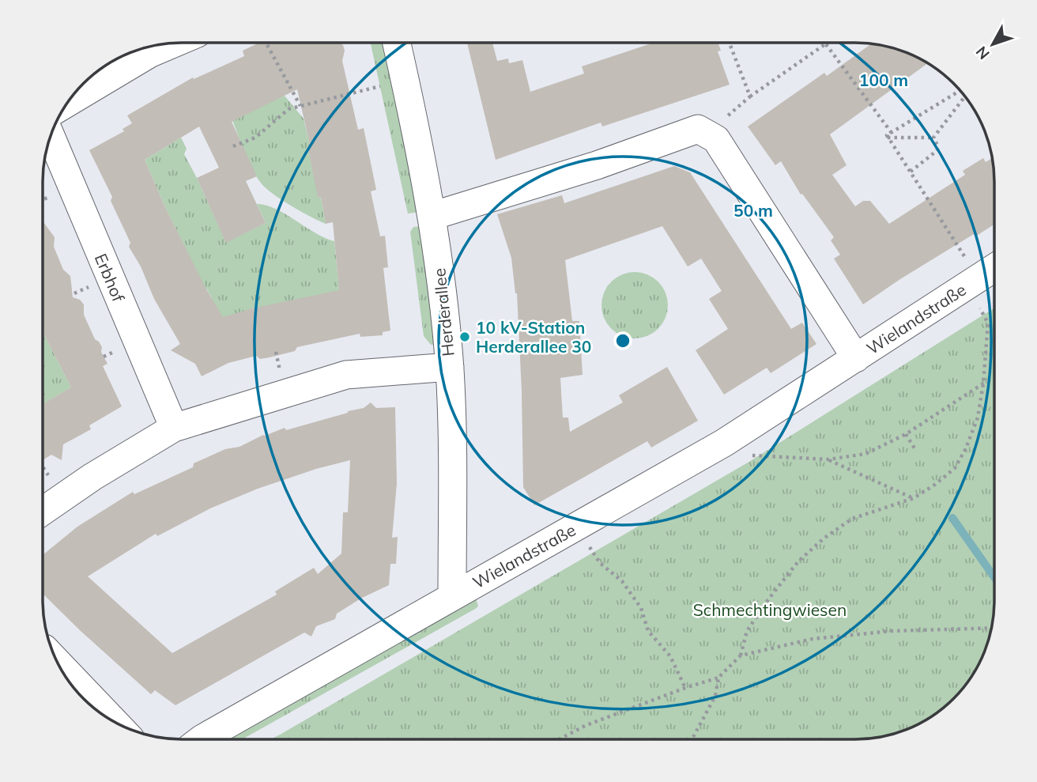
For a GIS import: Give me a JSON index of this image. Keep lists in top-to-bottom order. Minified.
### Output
{"streets":{"street":["Erbhof","Herderallee","Wielandstraße"]},"crossings":[["Herderallee","Wielandstraße"]],"parks":["Schmechtingwiesen"],"places":["10 kV-Station Herderallee 30"],"north":"bottom left","rings":["100 m","50 m"]}
